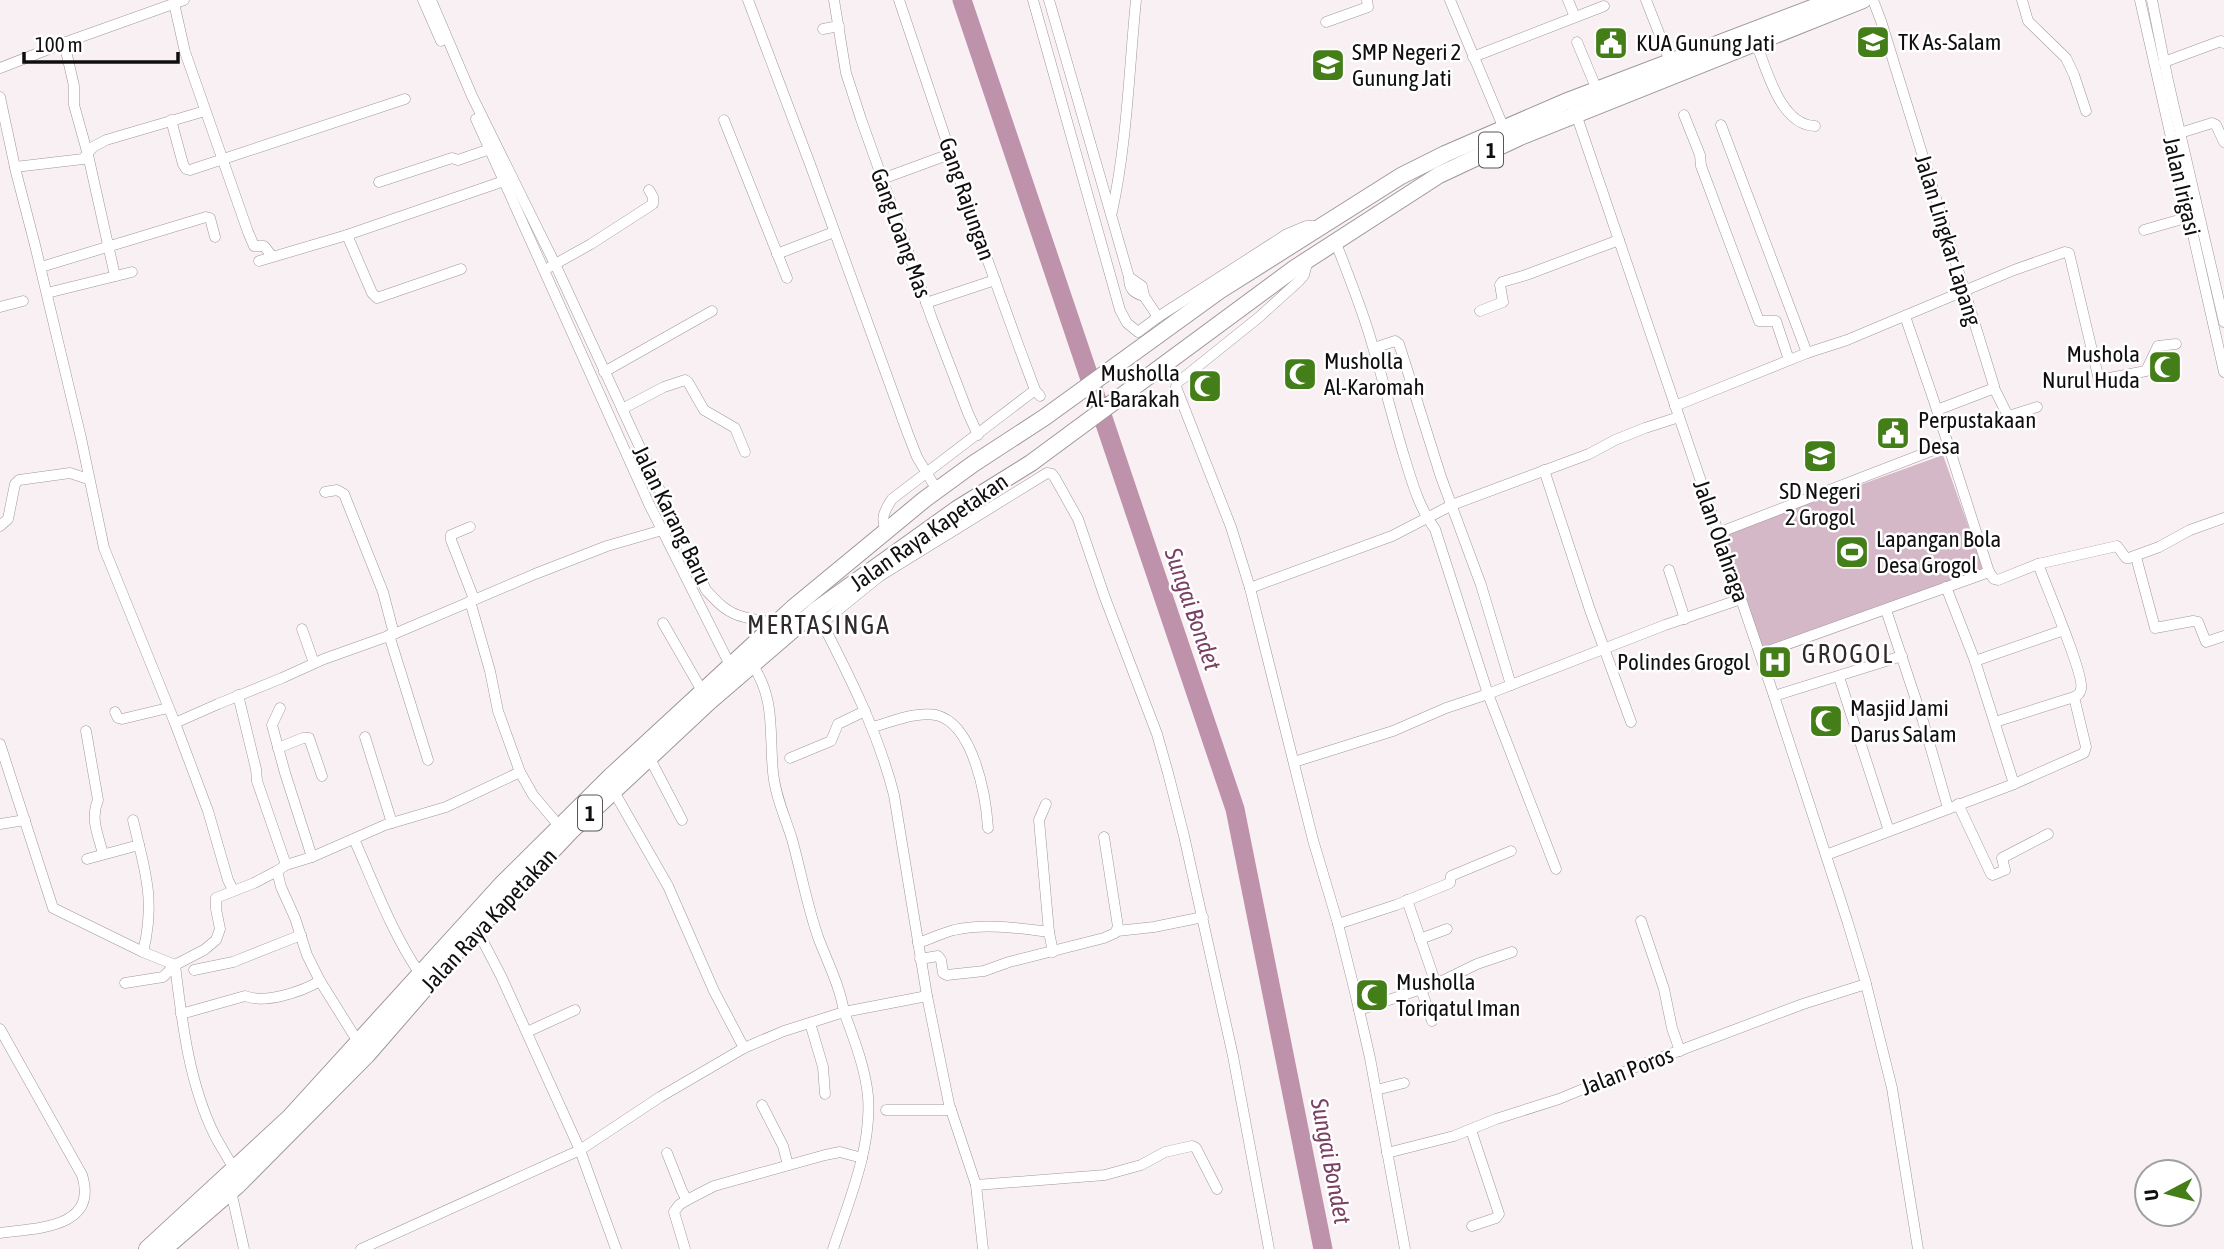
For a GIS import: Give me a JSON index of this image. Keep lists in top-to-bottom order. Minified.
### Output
{"streets":{"highway":["1","Jalan Raya Kapetakan"],"street":["Jalan Irigasi","Gang Rajungan","Gang Loang Mas","Jalan Lingkar Lapang","Jalan Karang Baru","Jalan Olahraga","Jalan Poros"]},"crossings":[["1","Jalan Karang Baru"],["1","Jalan Raya Kapetakan"],["1","Jalan Olahraga"],["Gang Rajungan","Gang Loang Mas"],["Jalan Karang Baru","Jalan Raya Kapetakan"],["Jalan Olahraga","Jalan Poros"]],"districts":["MERTASINGA","GROGOL"],"water":["Sungai Bondet"],"places":{"school or university":["TK As-Salam","SMP Negeri 2 Gunung Jati","SD Negeri 2 Grogol"],"public building":["KUA Gunung Jati","Perpustakaan Desa"],"mosque":["Mushola Nurul Huda","Musholla Al-Karomah","Musholla Al-Barakah","Masjid Jami Darus Salam","Musholla Toriqatul Iman"],"sports":["Lapangan Bola Desa Grogol"],"hospital":["Polindes Grogol"]},"scale_bar":"100 m","north":"left"}
